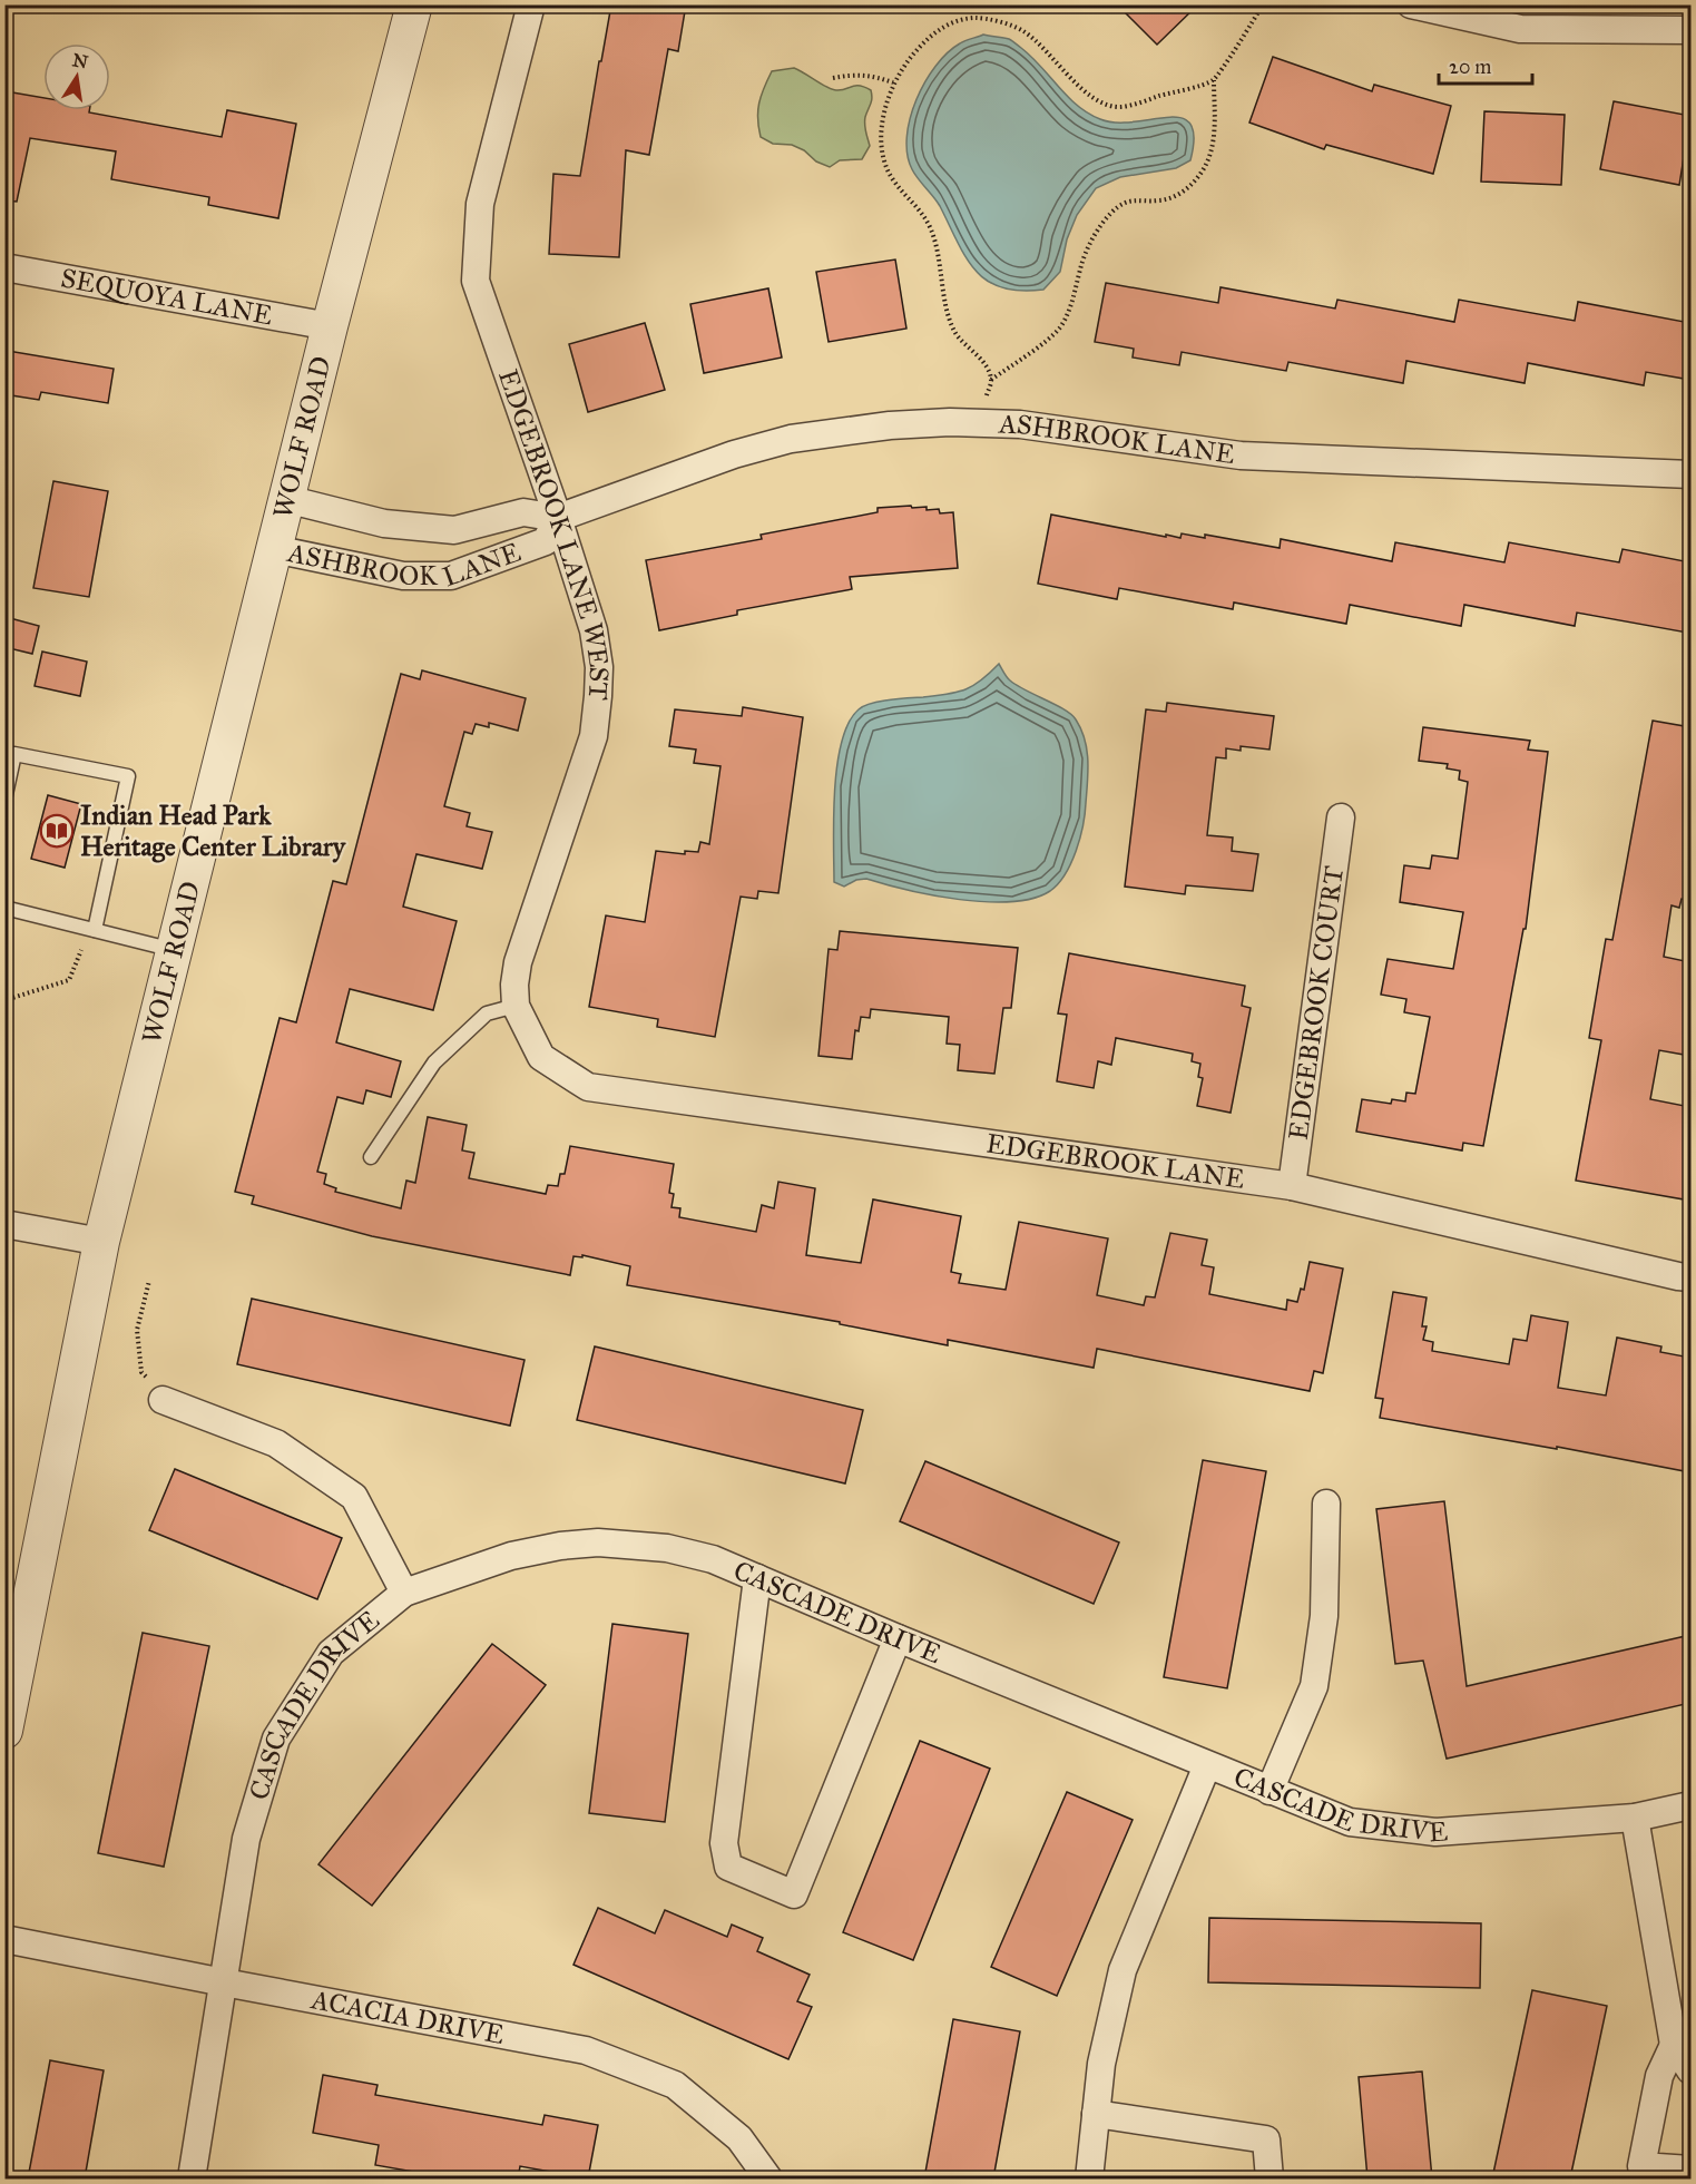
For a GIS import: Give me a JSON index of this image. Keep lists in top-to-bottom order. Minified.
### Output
{"streets":{"street":["SEQUOYA LANE","WOLF ROAD","ASHBROOK LANE","EDGEBROOK LANE WEST","EDGEBROOK COURT","EDGEBROOK LANE","CASCADE DRIVE","ACACIA DRIVE"]},"crossings":[["SEQUOYA LANE","WOLF ROAD"],["WOLF ROAD","ASHBROOK LANE"],["ASHBROOK LANE","EDGEBROOK LANE WEST"],["EDGEBROOK LANE WEST","EDGEBROOK LANE"],["EDGEBROOK COURT","EDGEBROOK LANE"],["CASCADE DRIVE","ACACIA DRIVE"]],"places":{"library":["Indian Head Park Heritage Center Library"]},"scale_bar":"20 m","north":"top"}
